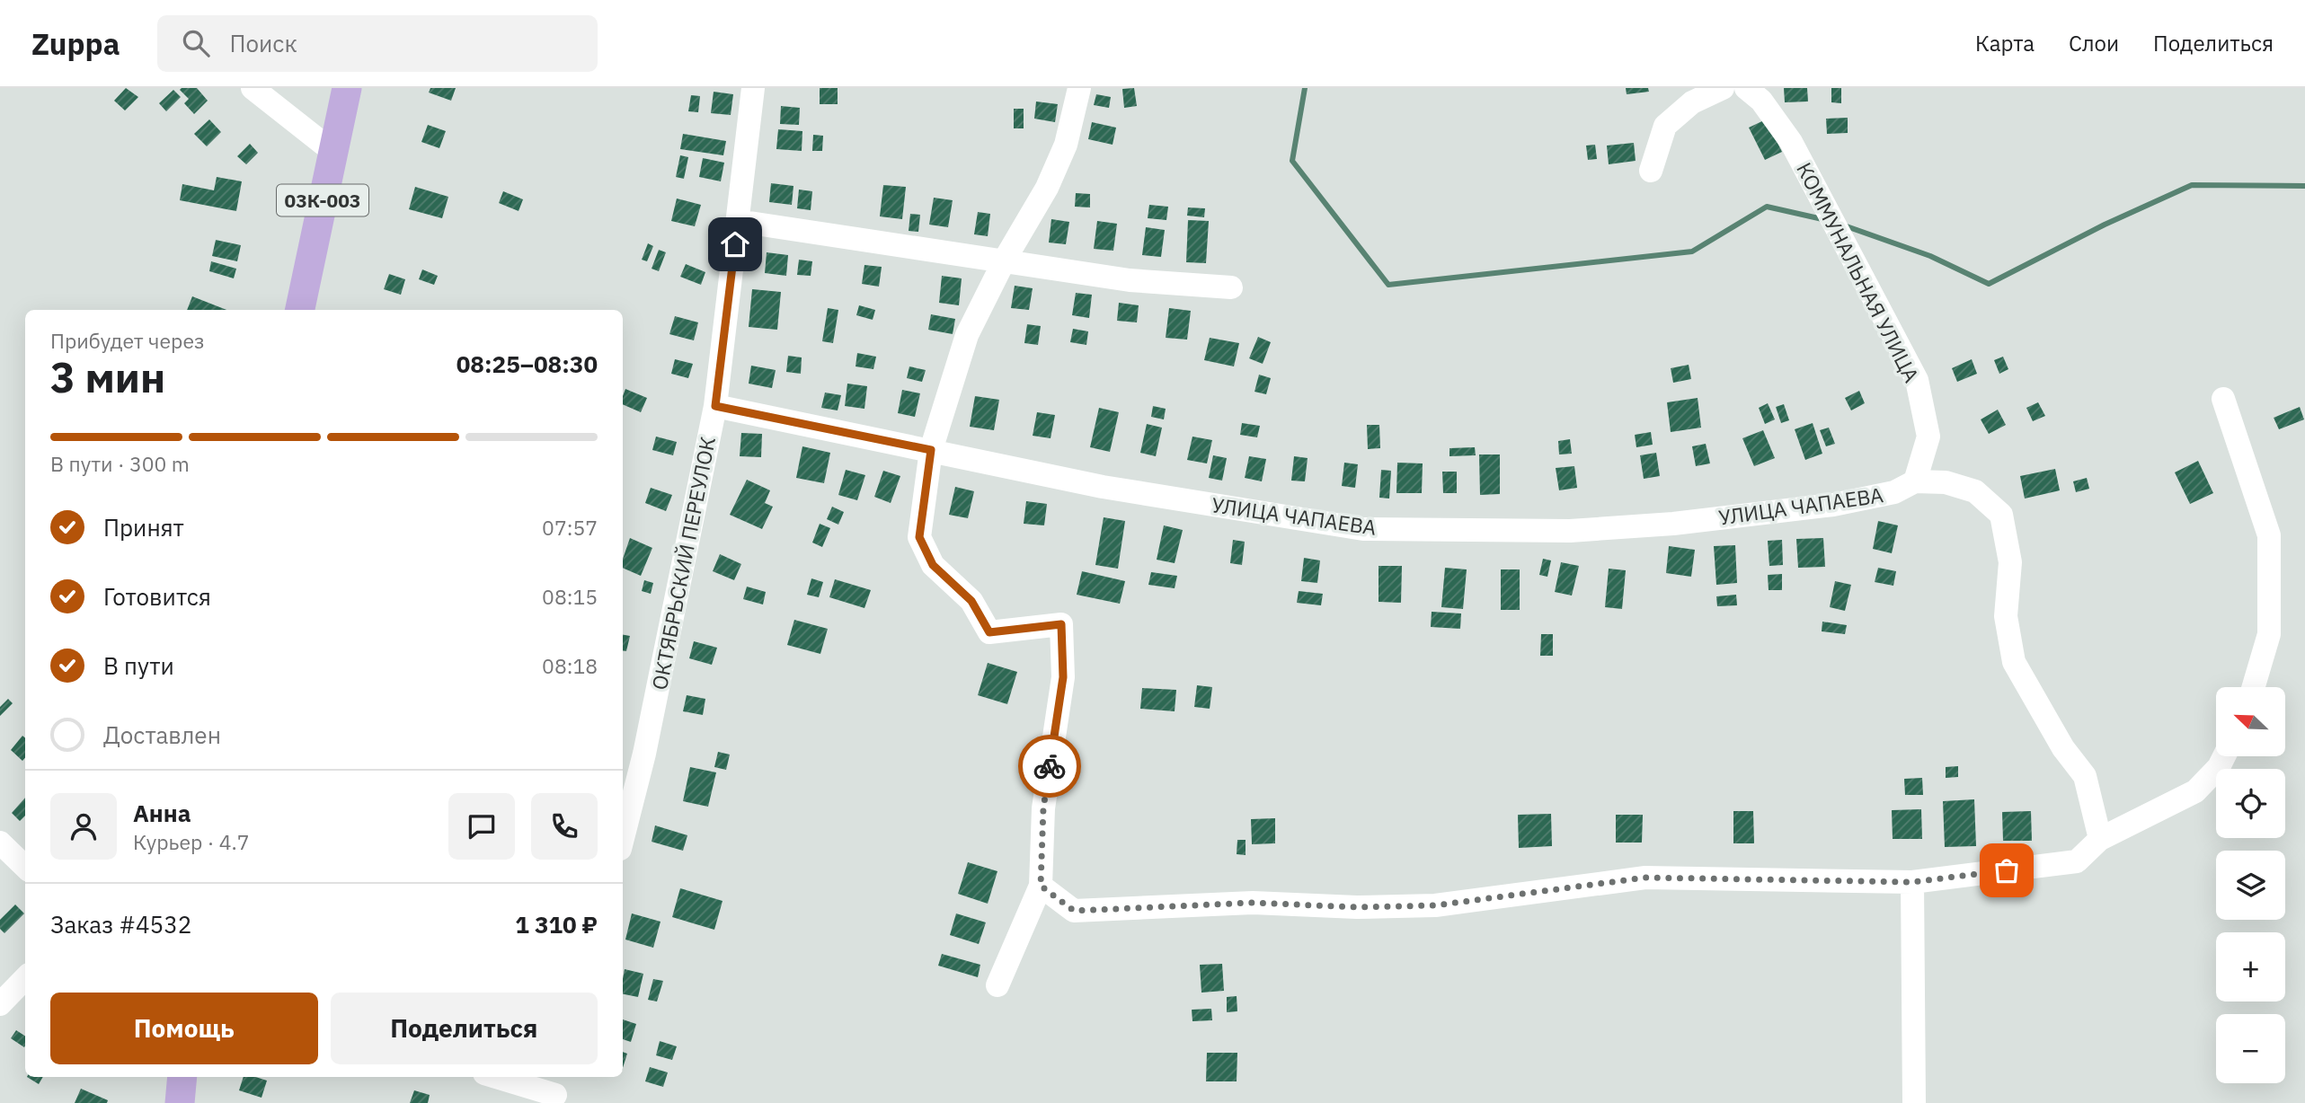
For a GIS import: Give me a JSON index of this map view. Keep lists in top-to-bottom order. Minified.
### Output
{"streets":{"main road":["03К-003"],"street":["КОММУНАЛЬНАЯ УЛИЦА","УЛИЦА ЧАПАЕВА","ОКТЯБРЬСКИЙ ПЕРЕУЛОК"]},"crossings":[["КОММУНАЛЬНАЯ УЛИЦА","УЛИЦА ЧАПАЕВА"],["УЛИЦА ЧАПАЕВА","ОКТЯБРЬСКИЙ ПЕРЕУЛОК"]],"north":"top left","page":{"header":"Zuppa","search":"Поиск","nav":["Карта","Слои","Поделиться"],"heading":["3 мин","Прибудет через","08:25–08:30"],"panel":["Анна","Курьер · 4.7","Заказ #4532","1 310 ₽"],"bar":"В пути · 300 m","list":[["Принят","07:57"],["Готовится","08:15"],["В пути","08:18"],"Доставлен"],"map_buttons":["+","−"],"buttons":["Помощь","Поделиться"]}}
